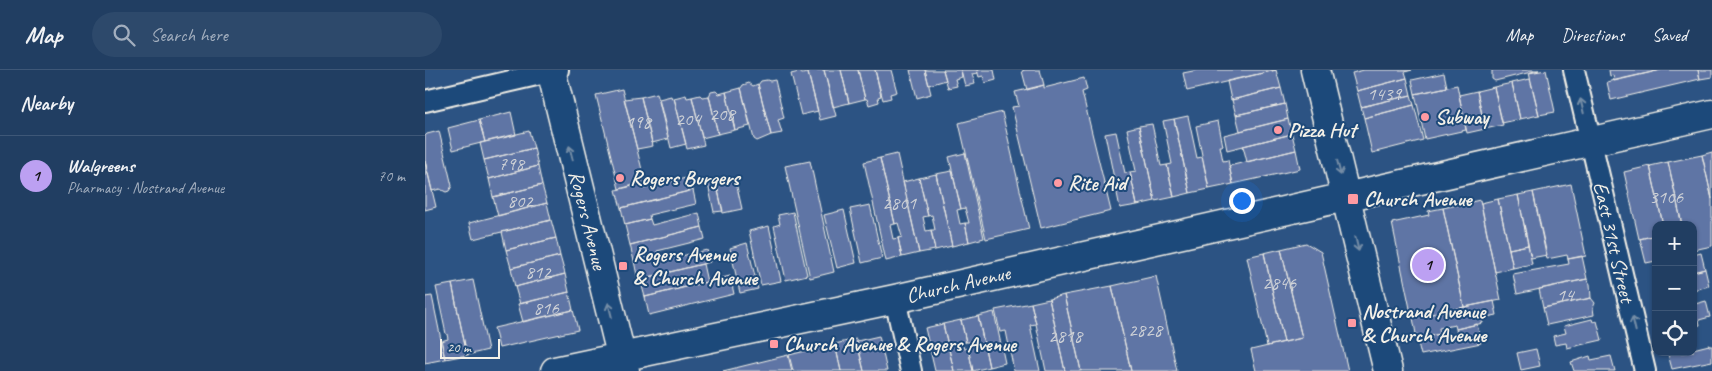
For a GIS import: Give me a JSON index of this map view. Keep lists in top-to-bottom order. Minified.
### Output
{"streets":{"main road":["Rogers Avenue","Church Avenue"],"street":["East 31st Street"]},"crossings":[["Rogers Avenue","Church Avenue"],["East 31st Street","Church Avenue"]],"one_way":["Rogers Avenue","East 31st Street"],"places":{"other":["Subway","Pizza Hut","Rogers Burgers","Rite Aid"],"transit":["Church Avenue","Rogers Avenue & Church Avenue","Nostrand Avenue & Church Avenue","Church Avenue & Rogers Avenue"]},"house_numbers":["1439","208","204","198","798","3106","802","2801","812","2846","14","816","2828","2818"],"scale_bar":"20 m","page":{"header":"Map","search":"Search here","nav":["Map","Directions","Saved"],"heading":"Nearby","list":[{"mark":"1","name":"Walgreens","note":"Pharmacy · Nostrand Avenue","value":"70 m"}],"map_buttons":["+","−"],"pins":"1","scale":"20 m"}}
